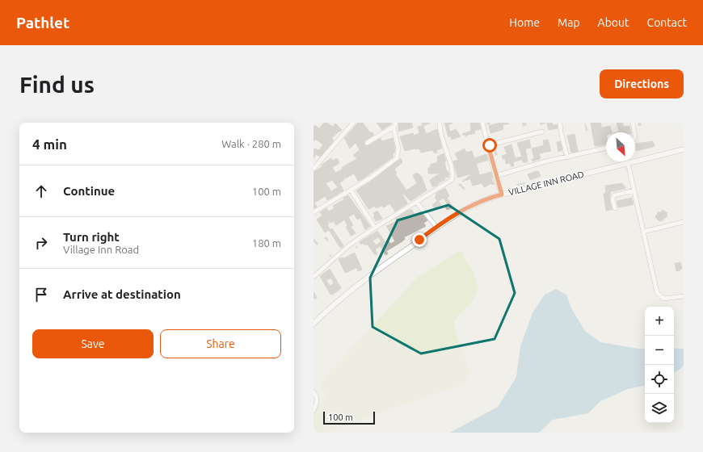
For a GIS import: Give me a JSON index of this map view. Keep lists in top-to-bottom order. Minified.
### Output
{"streets":{"street":["VILLAGE INN ROAD"]},"scale_bar":"100 m","north":"bottom right","page":{"header":"Pathlet","nav":["Home","Map","About","Contact"],"buttons":["Directions",["Save","Share"]],"title":"Find us","heading":["4 min","Walk · 280 m"],"list":[["Continue","100 m"],["Turn right","Village Inn Road","180 m"],"Arrive at destination"],"map_buttons":["+","−"],"scale":"100 m"}}
